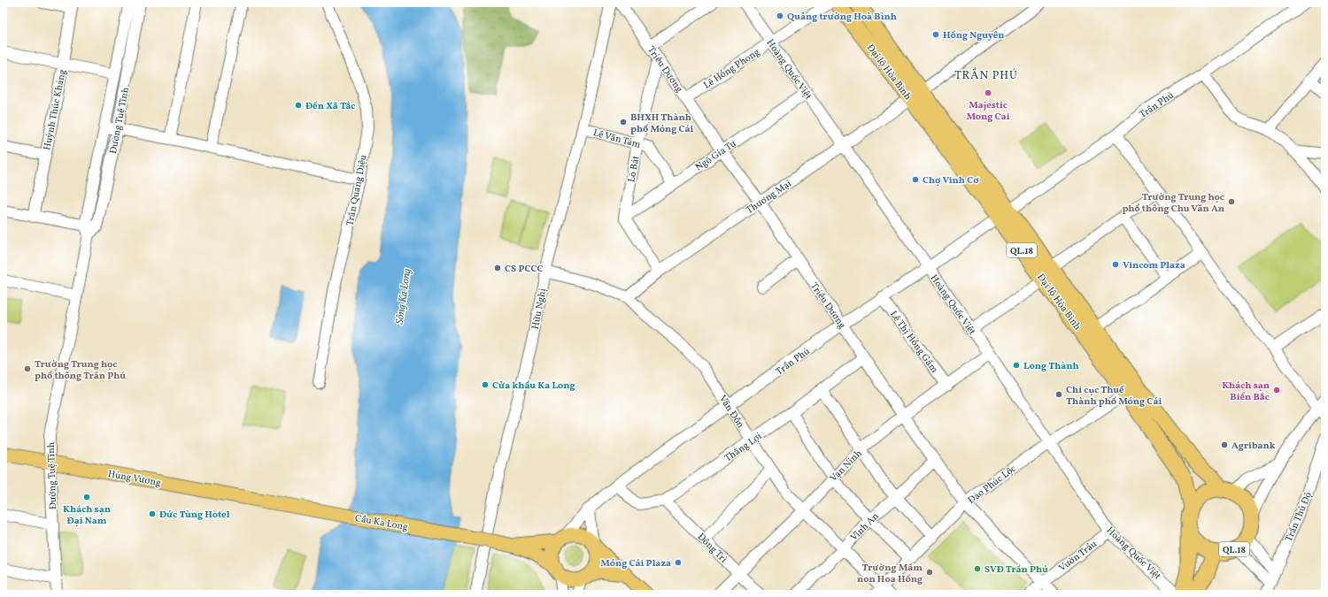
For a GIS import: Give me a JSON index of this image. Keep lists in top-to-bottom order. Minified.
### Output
{"streets":{"highway":["Đại lộ Hòa Bình","QL.18"],"main road":["Hùng Vương","Cầu Ka Long"],"street":["Lê Hồng Phong","Triều Dương","Hoàng Quốc Việt","Trần Phú","Huỳnh Thúc Kháng","Đường Tuệ Tĩnh","Lê Văn Tám","Ngô Gia Tự","Lò Bát","Trần Quang Diệu","Thương Mại","Hữu Nghị","Lê Thị Hồng Gấm","Vân Đồn","Thắng Lợi","Vạn Ninh","Đào Phúc Lộc","Trần Thủ Độ","Vĩnh An","Đông Trì","Vườn Trầu"]},"crossings":[["Lê Hồng Phong","Triều Dương"],["Lê Hồng Phong","Hoàng Quốc Việt"],["Triều Dương","Trần Phú"],["Triều Dương","Ngô Gia Tự"],["Triều Dương","Lò Bát"],["Triều Dương","Thương Mại"],["Triều Dương","Thắng Lợi"],["Triều Dương","Vạn Ninh"],["Triều Dương","Đào Phúc Lộc"],["Triều Dương","Vĩnh An"],["Triều Dương","Vườn Trầu"],["Hoàng Quốc Việt","Trần Phú"],["Hoàng Quốc Việt","Ngô Gia Tự"],["Hoàng Quốc Việt","Thương Mại"],["Hoàng Quốc Việt","Vạn Ninh"],["Hoàng Quốc Việt","Đào Phúc Lộc"],["Hoàng Quốc Việt","Vườn Trầu"],["Đại lộ Hòa Bình","Trần Phú"],["Đại lộ Hòa Bình","Thương Mại"],["Đại lộ Hòa Bình","QL.18"],["Đại lộ Hòa Bình","Đào Phúc Lộc"],["Trần Phú","Lê Thị Hồng Gấm"],["Trần Phú","Vân Đồn"],["Trần Phú","Thắng Lợi"],["Đường Tuệ Tĩnh","Hùng Vương"],["Lê Văn Tám","Ngô Gia Tự"],["Lê Văn Tám","Lò Bát"],["Lê Văn Tám","Hữu Nghị"],["Ngô Gia Tự","Lò Bát"],["Thương Mại","Vân Đồn"],["Hữu Nghị","Vân Đồn"],["Lê Thị Hồng Gấm","Vạn Ninh"],["Vân Đồn","Thắng Lợi"],["Vân Đồn","Vạn Ninh"],["Vân Đồn","Đào Phúc Lộc"],["Vân Đồn","Vĩnh An"],["Thắng Lợi","Đông Trì"],["Vạn Ninh","Đông Trì"],["Hùng Vương","Cầu Ka Long"]],"districts":["TRẦN PHÚ"],"water":["Sông Ka Long"],"places":["Quảng trường Hoà Bình","Hồng Nguyên","Majestic Mong Cai","Đền Xã Tắc","BHXH Thành phố Móng Cái","Chợ Vinh Cơ","Trường Trung học phổ thông Chu Văn An","Vincom Plaza","CS PCCC","Long Thành","Trường Trung học phổ thông Trần Phú","Cửa khẩu Ka Long","Khách sạn Biển Bắc","Chi cục Thuế Thành phố Móng Cái","Agribank","Khách sạn Đại Nam","Đức Tùng Hotel","Móng Cái Plaza","SVĐ Trần Phú","Trường Mầm non Hoa Hồng"]}
